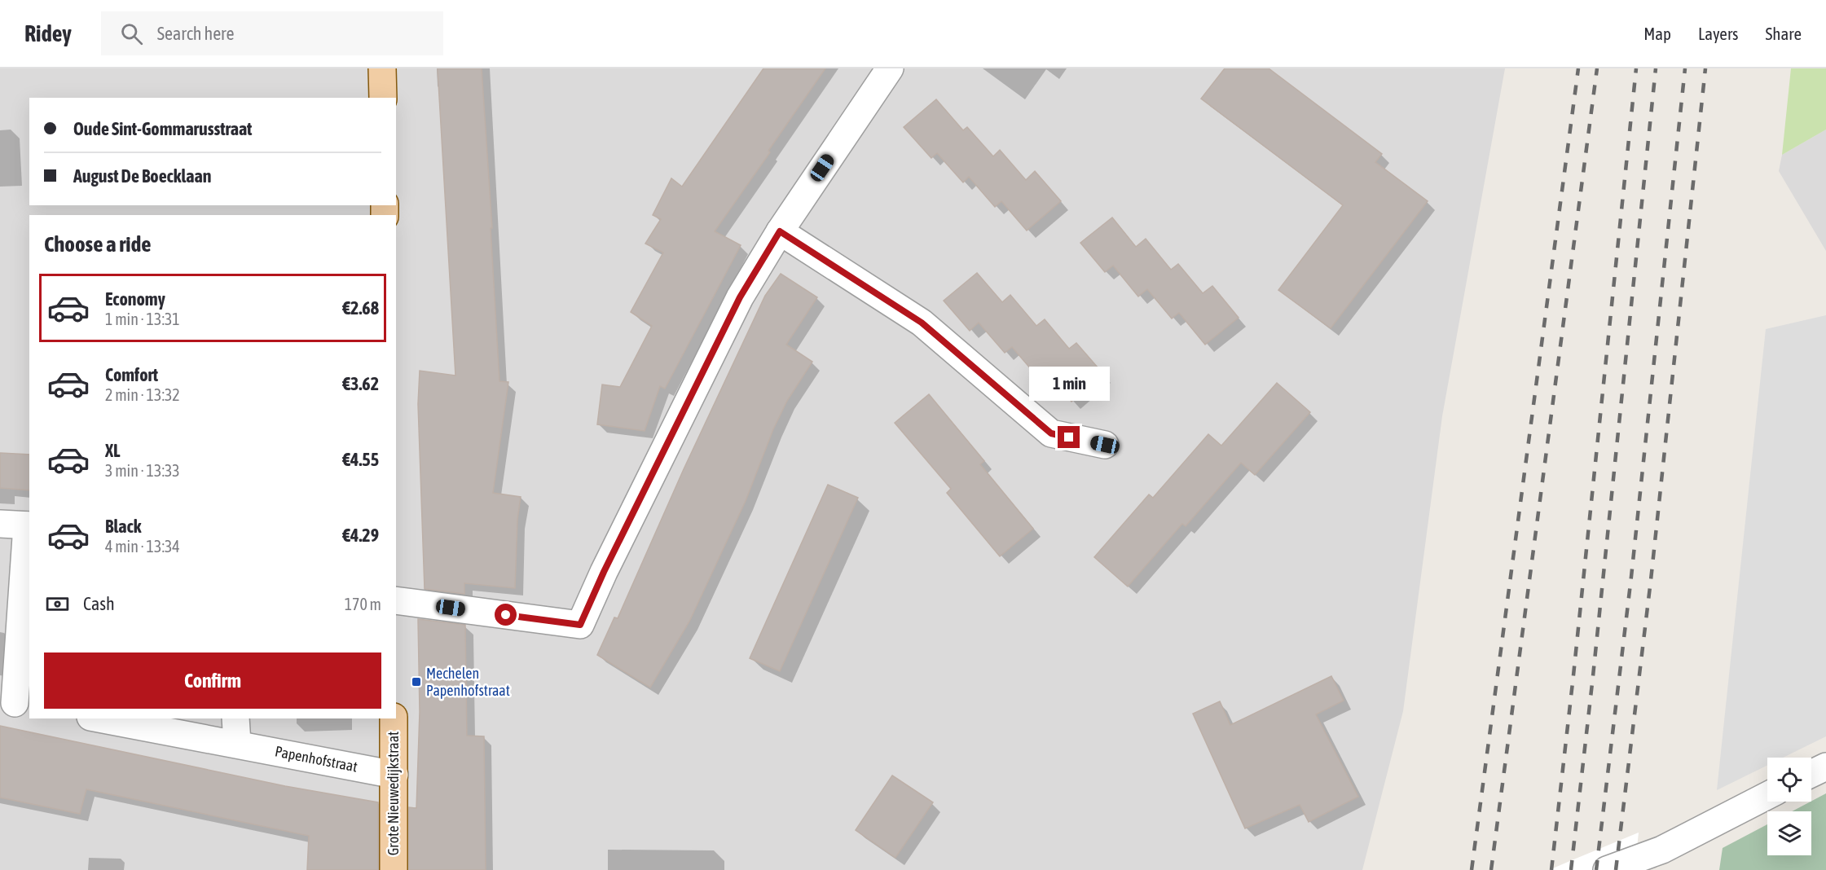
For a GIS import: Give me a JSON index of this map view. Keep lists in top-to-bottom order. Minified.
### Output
{"streets":{"main road":["Grote Nieuwedijkstraat"],"street":["Papenhofstraat"]},"crossings":[["Papenhofstraat","Grote Nieuwedijkstraat"]],"places":{"transit":["Mechelen Papenhofstraat"]},"page":{"header":"Ridey","search":"Search here","nav":["Map","Layers","Share"],"banner":["Oude Sint-Gommarusstraat","August De Boecklaan"],"heading":"Choose a ride","list":[{"name":"Economy","note":"1 min · 13:31","value":"€2.68"},{"name":"Comfort","note":"2 min · 13:32","value":"€3.62"},{"name":"XL","note":"3 min · 13:33","value":"€4.55"},{"name":"Black","note":"4 min · 13:34","value":"€4.29"}],"bubble":"1 min","pay":["Cash","170 m"],"buttons":"Confirm"}}
